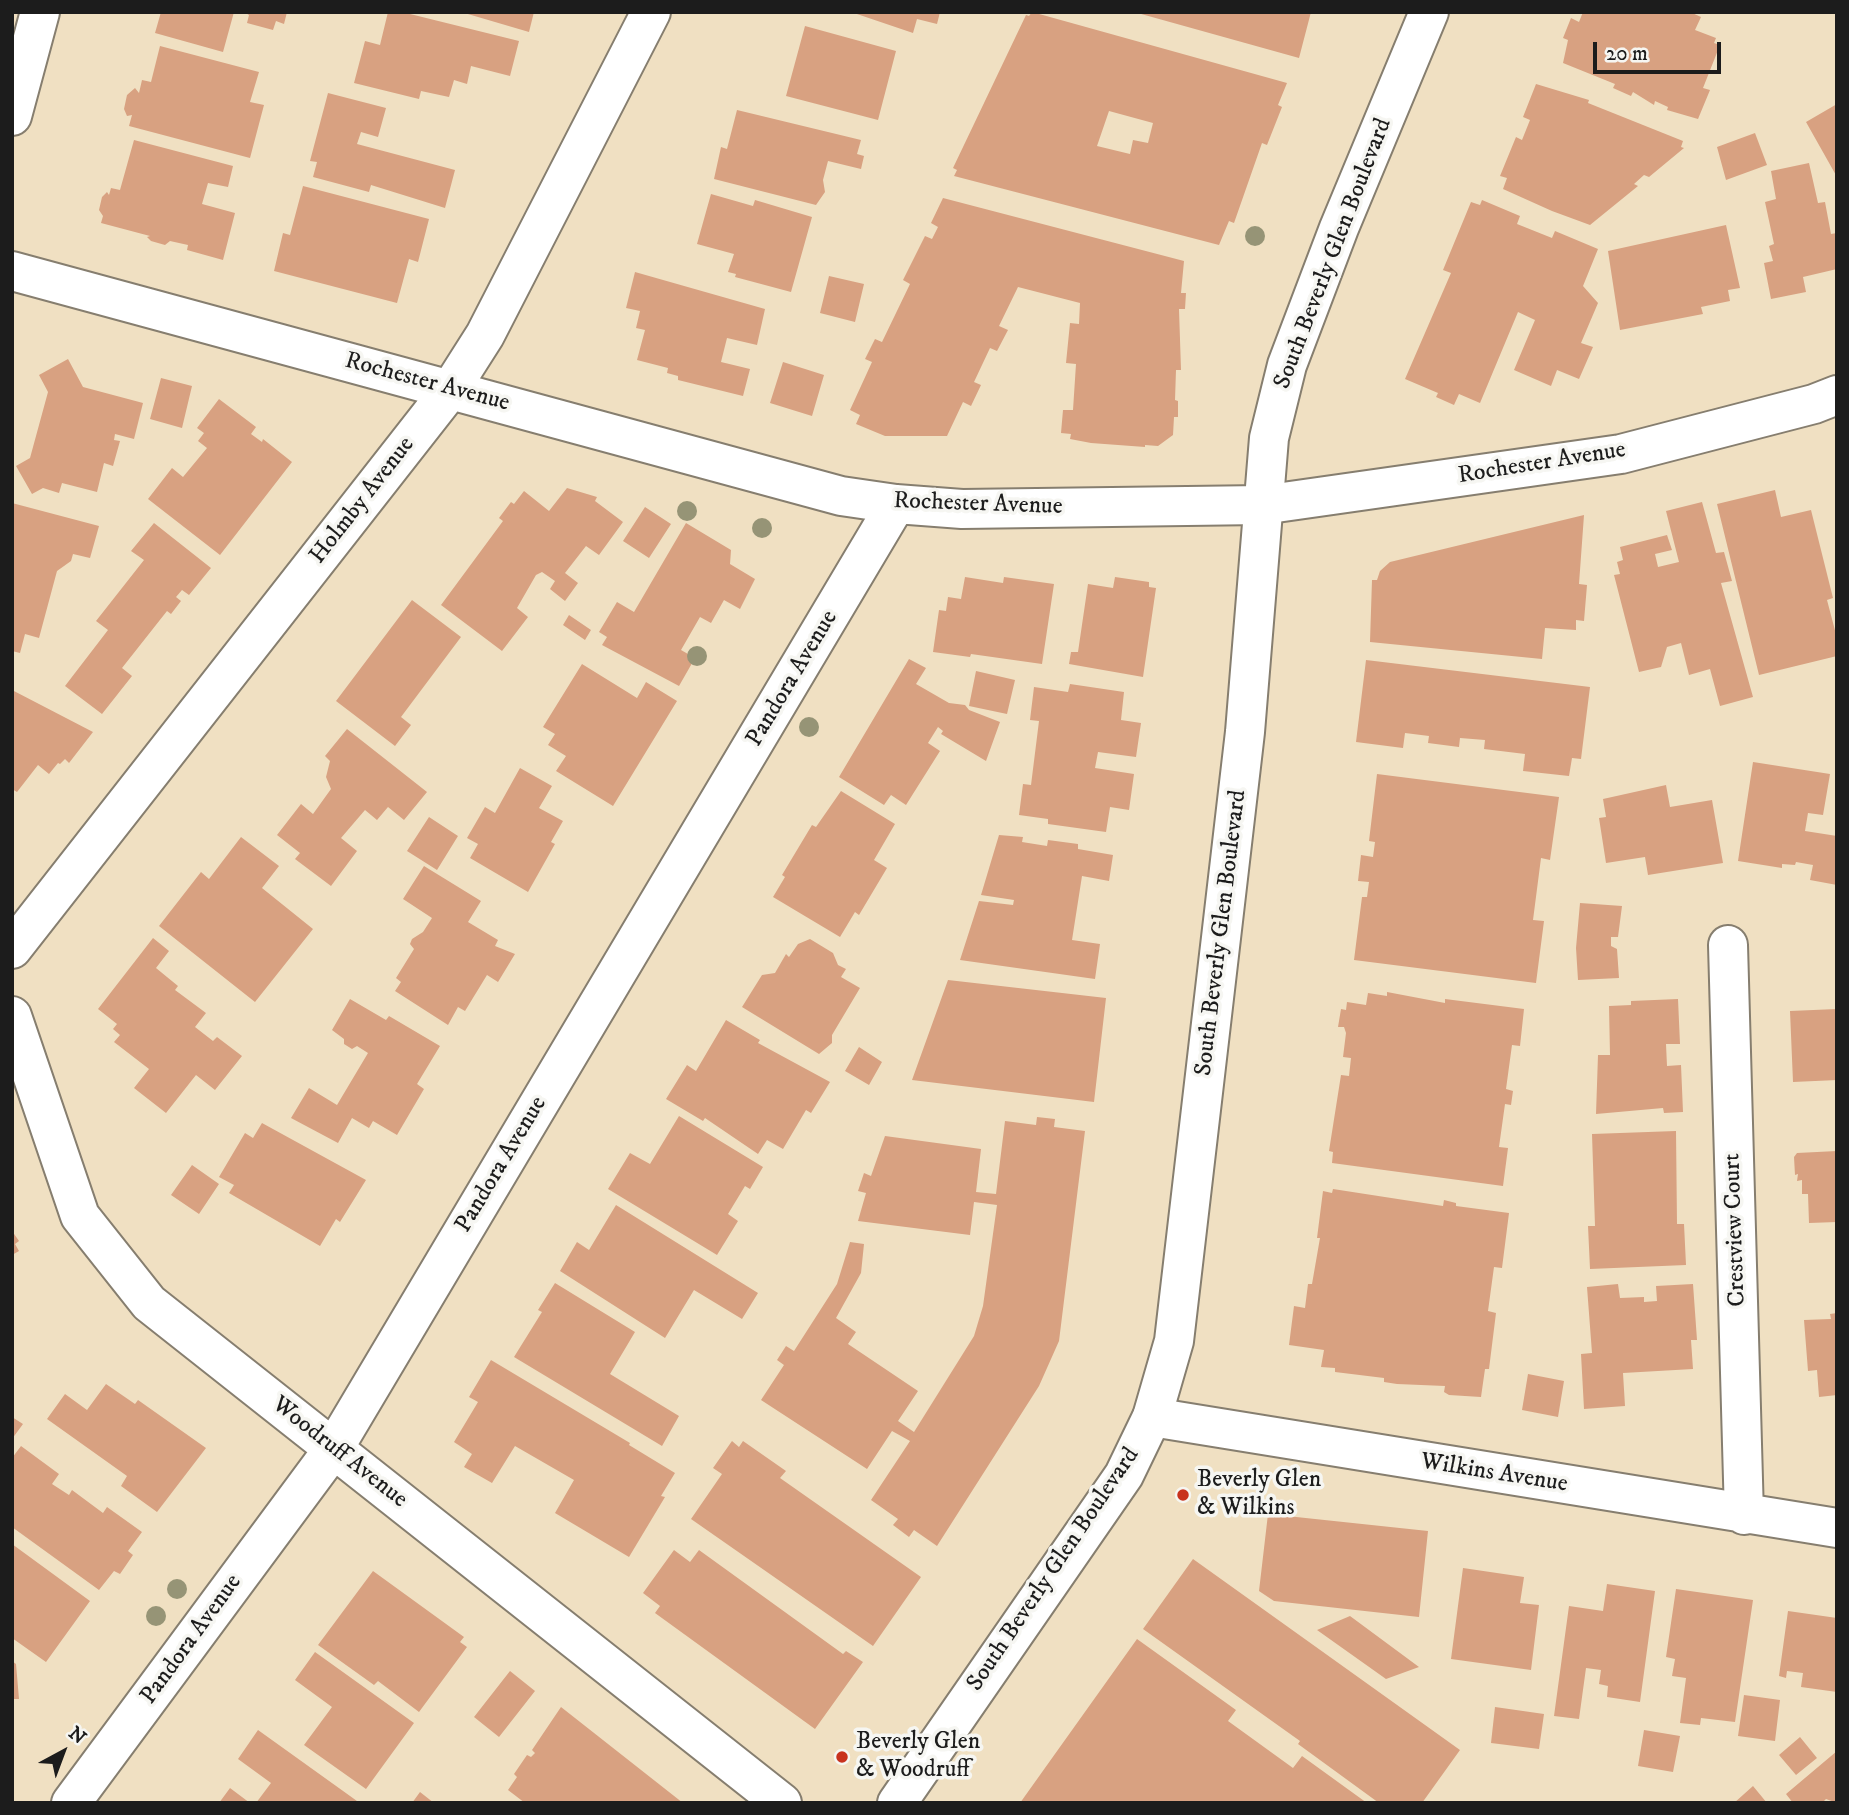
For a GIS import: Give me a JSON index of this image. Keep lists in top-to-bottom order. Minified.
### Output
{"streets":{"street":["South Beverly Glen Boulevard","Rochester Avenue","Holmby Avenue","Pandora Avenue","Crestview Court","Woodruff Avenue","Wilkins Avenue"]},"crossings":[["South Beverly Glen Boulevard","Rochester Avenue"],["South Beverly Glen Boulevard","Wilkins Avenue"],["Rochester Avenue","Holmby Avenue"],["Rochester Avenue","Pandora Avenue"],["Pandora Avenue","Woodruff Avenue"],["Crestview Court","Wilkins Avenue"]],"places":["Beverly Glen & Wilkins","Beverly Glen & Woodruff"],"scale_bar":"20 m","north":"top right"}
